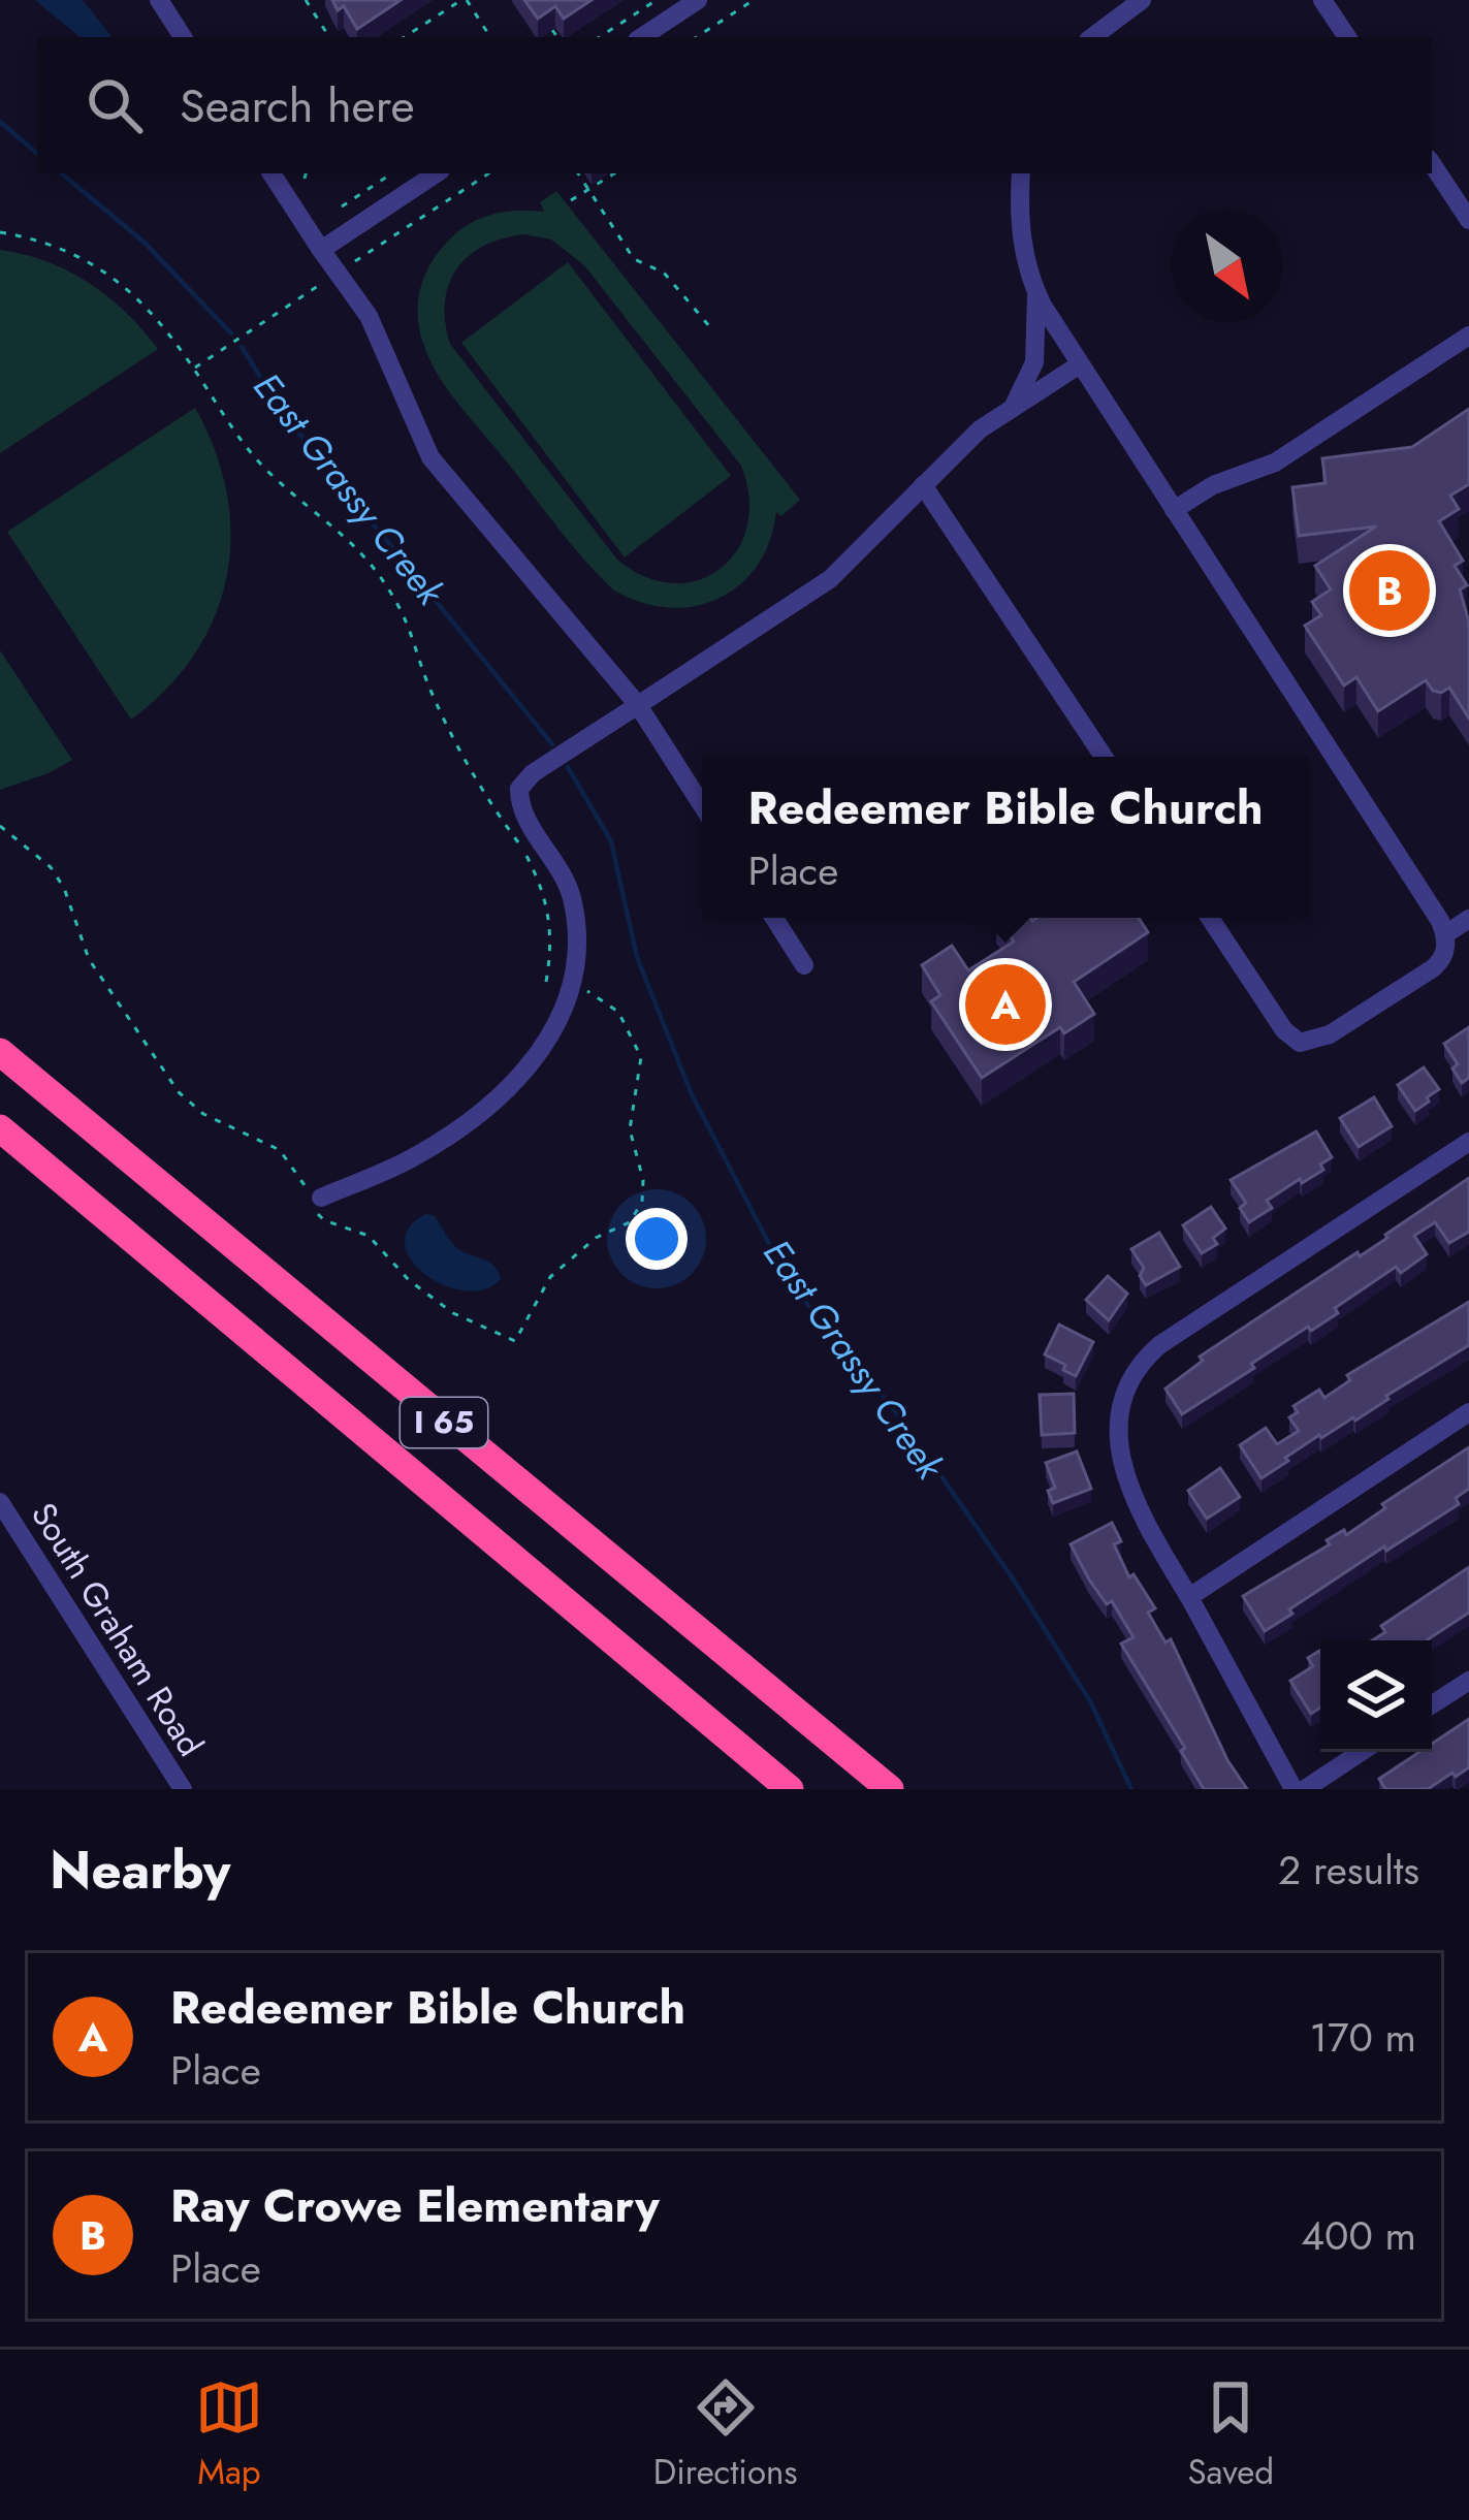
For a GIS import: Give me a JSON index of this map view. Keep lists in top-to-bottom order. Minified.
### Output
{"streets":{"highway":["I 65"],"street":["South Graham Road"]},"water":["East Grassy Creek"],"north":"bottom right","page":{"search":"Search here","pins":["B","A"],"popup":["Redeemer Bible Church","Place"],"heading":["Nearby","2 results"],"list":[{"mark":"A","name":"Redeemer Bible Church","note":"Place","value":"170 m"},{"mark":"B","name":"Ray Crowe Elementary","note":"Place","value":"400 m"}],"nav":["Map","Directions","Saved"]}}
